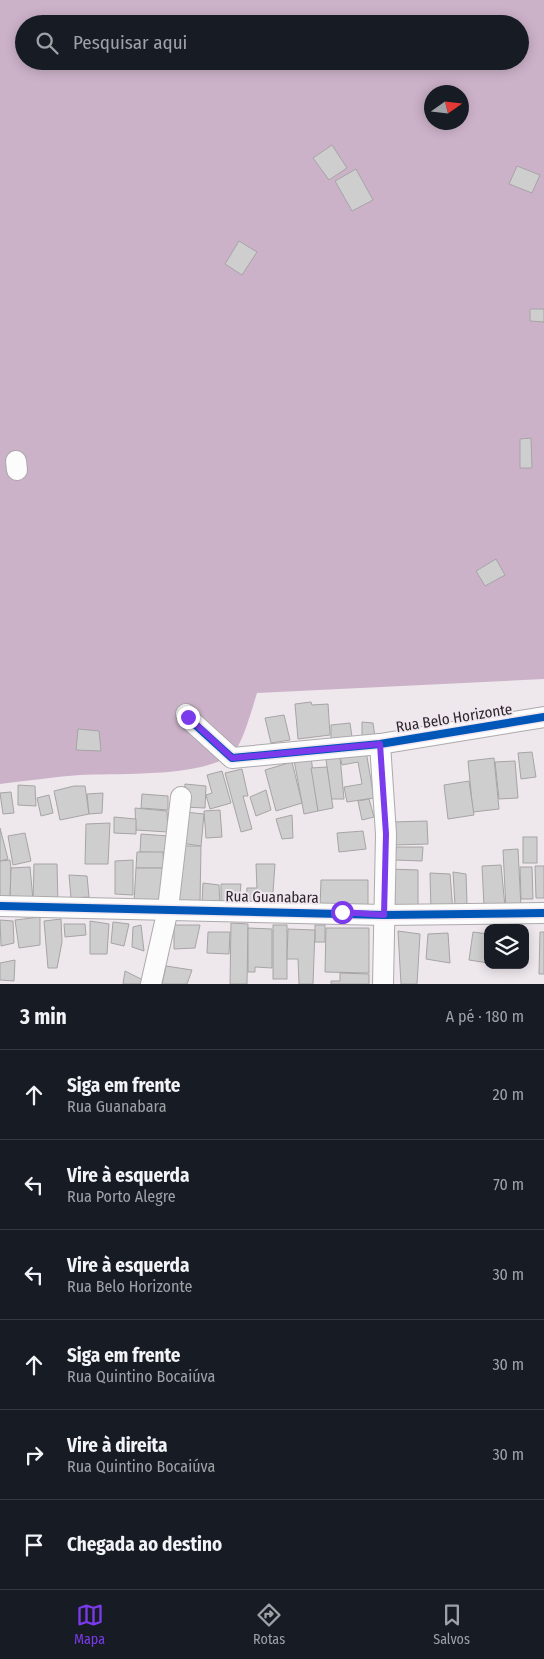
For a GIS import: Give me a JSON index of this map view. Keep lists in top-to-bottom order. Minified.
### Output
{"streets":{"street":["Rua Belo Horizonte","Rua Guanabara"]},"north":"right","page":{"search":"Pesquisar aqui","heading":["3 min","A pé · 180 m"],"list":[["Siga em frente","Rua Guanabara","20 m"],["Vire à esquerda","Rua Porto Alegre","70 m"],["Vire à esquerda","Rua Belo Horizonte","30 m"],["Siga em frente","Rua Quintino Bocaiúva","30 m"],["Vire à direita","Rua Quintino Bocaiúva","30 m"],"Chegada ao destino"],"nav":["Mapa","Rotas","Salvos"]}}
